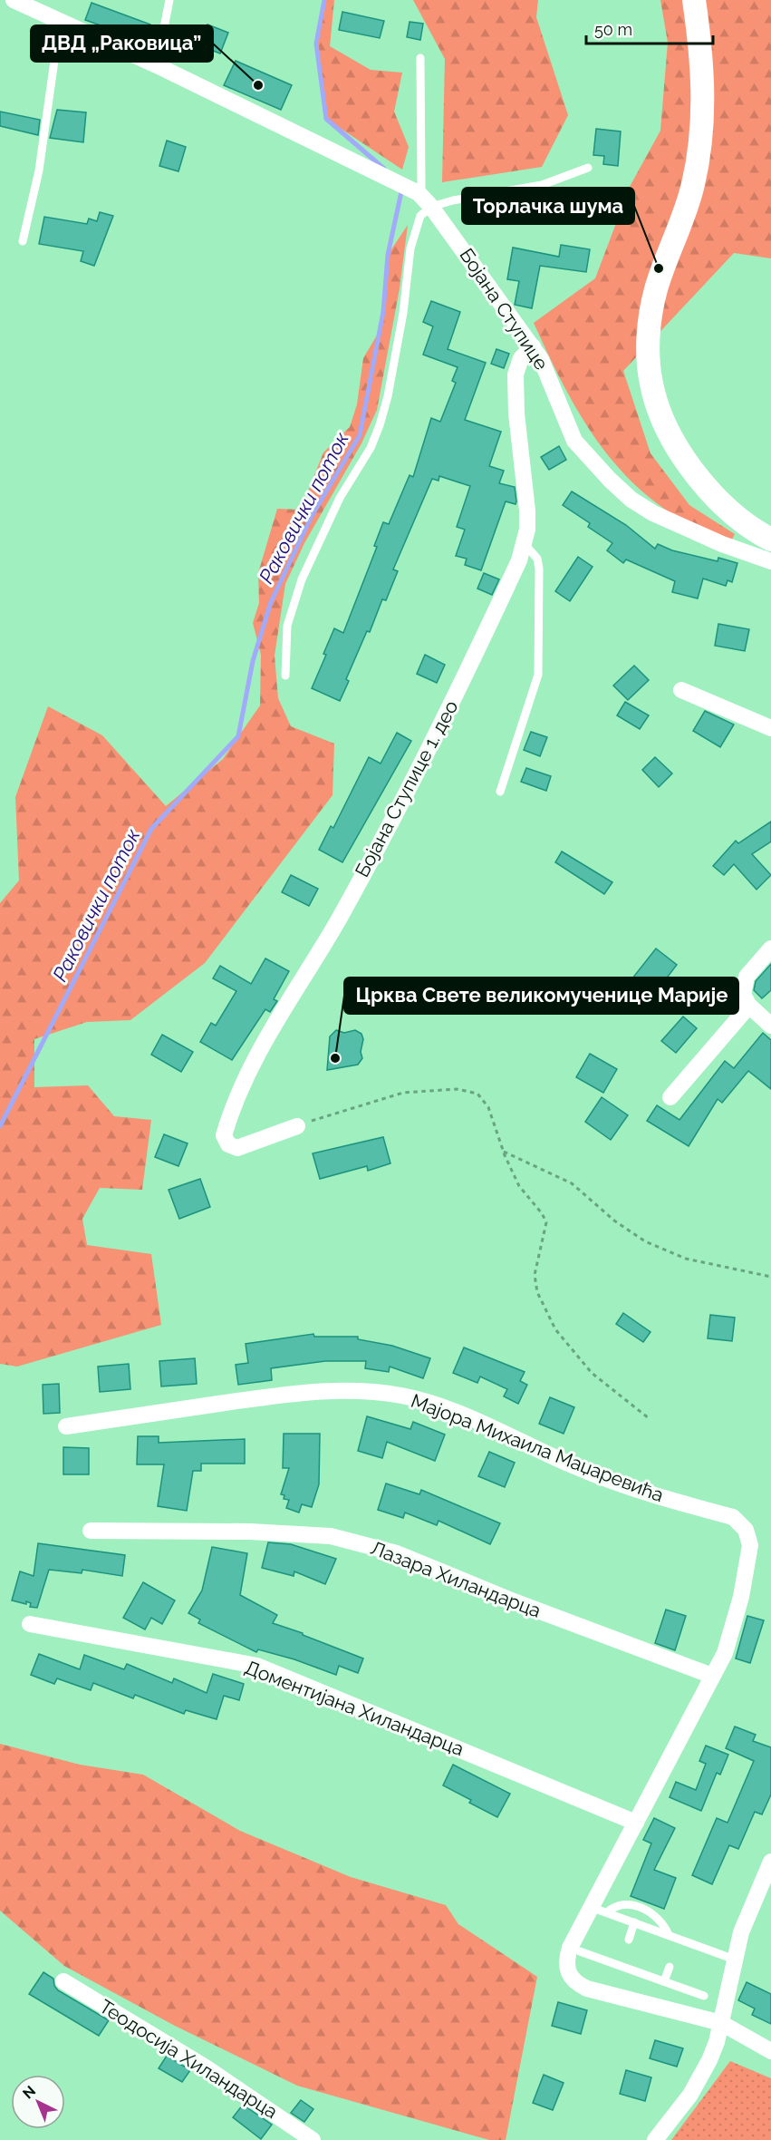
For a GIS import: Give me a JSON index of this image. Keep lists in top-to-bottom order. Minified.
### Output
{"streets":{"street":["Бојана Ступице","Бојана Ступице 1. део","Мајора Михаила Маџаревића","Лазара Хиландарца","Доментијана Хиландарца","Теодосија Хиландарца"]},"crossings":[["Бојана Ступице","Бојана Ступице 1. део"],["Мајора Михаила Маџаревића","Лазара Хиландарца"],["Мајора Михаила Маџаревића","Доментијана Хиландарца"]],"water":["Раковички поток"],"places":["ДВД „Раковица”","Торлачка шума","Црква Свете великомученице Марије"],"scale_bar":"50 m","north":"top left"}
